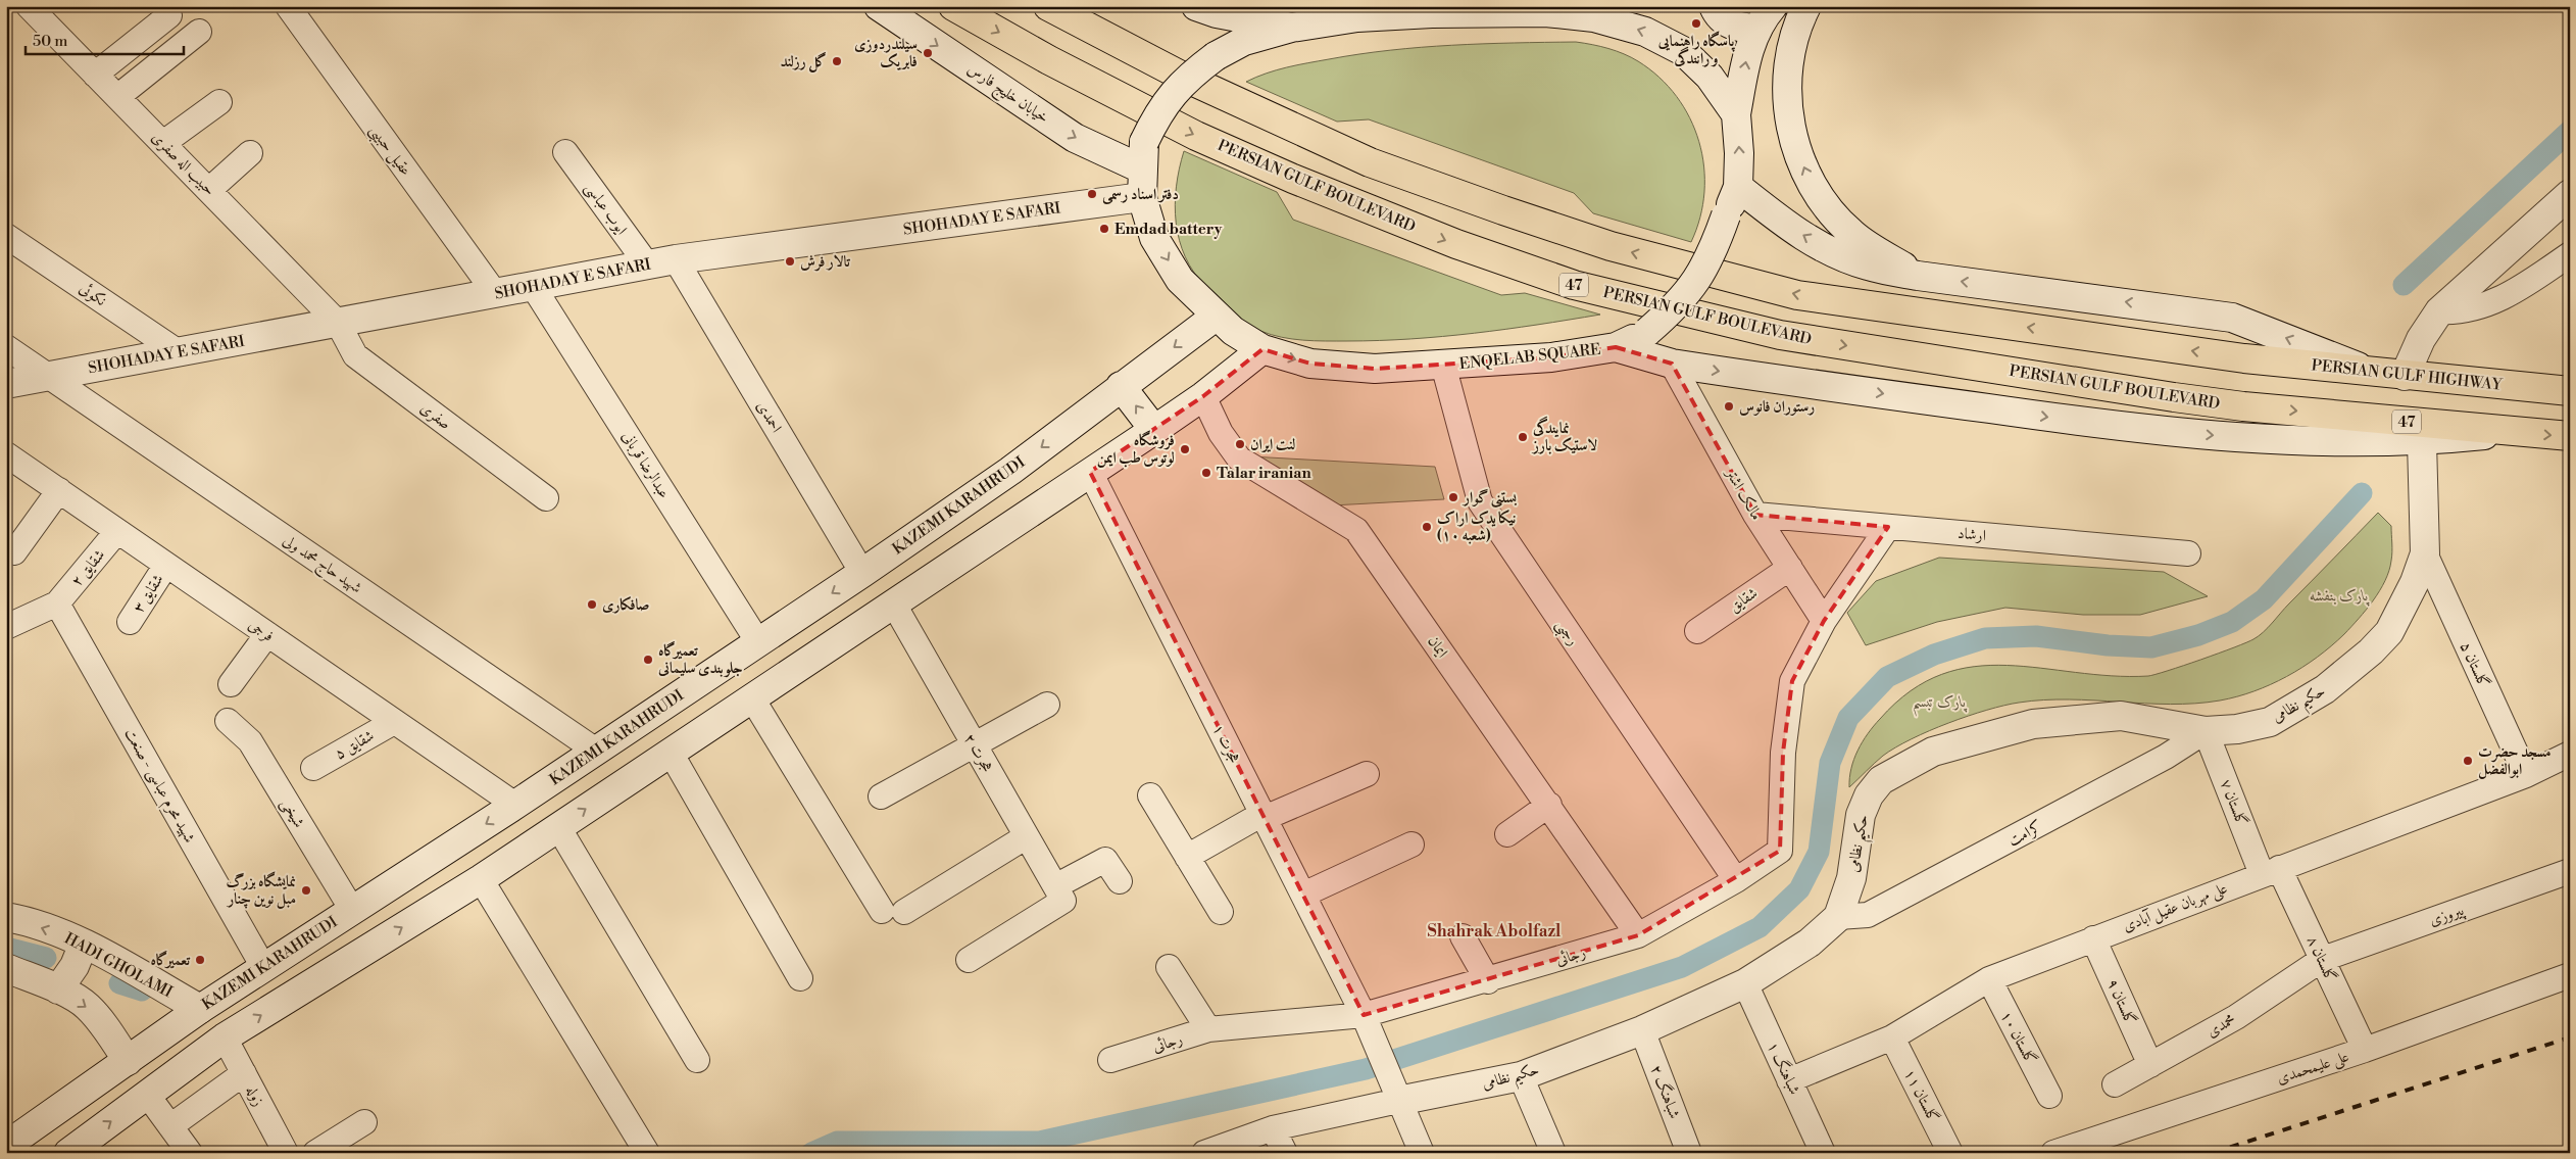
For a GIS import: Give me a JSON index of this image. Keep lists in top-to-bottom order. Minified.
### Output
{"streets":{"highway":["PERSIAN GULF BOULEVARD","47","PERSIAN GULF HIGHWAY"],"main road":["خیابان خلیج فارس","SHOHADAY E SAFARI","ENQELAB SQUARE","KAZEMI KARAHRUDI","حکیم نظامی","HADI GHOLAMI"],"street":["عقیل حبیبی","حبیب اله صفری","ایوب عباسی","نکوئی","صفری","احمدی","عبدالرضا قربانی","مالک اشتر","ارشاد","شهید حاج محمد ولی","شقایق ۲","شقایق ۳","شقایق","فرجی","رجبی","ایمان","گلستان ۵","هجرت ۱","شقایق ۵","هجرت ۲","شهید محرم عباسی - صنعت","گلستان ۷","شیخی","کرامت","علی مهربان عقیل آبادی","پیروزی","رجائی","گلستان ۸","گلستان ۹","محمدی","گلستان ۱۰","علی علیمحمدی","شباهنگ ۱","شباهنگ ۲","زوله","گلستان ۱۱"]},"crossings":[["خیابان خلیج فارس","ENQELAB SQUARE"],["عقیل حبیبی","SHOHADAY E SAFARI"],["حبیب اله صفری","SHOHADAY E SAFARI"],["حبیب اله صفری","صفری"],["PERSIAN GULF BOULEVARD","47"],["ایوب عباسی","SHOHADAY E SAFARI"],["SHOHADAY E SAFARI","نکوئی"],["SHOHADAY E SAFARI","ENQELAB SQUARE"],["SHOHADAY E SAFARI","صفری"],["SHOHADAY E SAFARI","احمدی"],["SHOHADAY E SAFARI","عبدالرضا قربانی"],["SHOHADAY E SAFARI","شهید حاج محمد ولی"],["ENQELAB SQUARE","KAZEMI KARAHRUDI"],["ENQELAB SQUARE","رجبی"],["احمدی","KAZEMI KARAHRUDI"],["عبدالرضا قربانی","KAZEMI KARAHRUDI"],["مالک اشتر","ارشاد"],["مالک اشتر","شقایق"],["مالک اشتر","رجائی"],["KAZEMI KARAHRUDI","شهید حاج محمد ولی"],["KAZEMI KARAHRUDI","فرجی"],["KAZEMI KARAHRUDI","شهید محرم عباسی - صنعت"],["KAZEMI KARAHRUDI","شیخی"],["KAZEMI KARAHRUDI","HADI GHOLAMI"],["شقایق ۲","فرجی"],["شقایق ۲","شهید محرم عباسی - صنعت"],["شقایق ۳","فرجی"],["فرجی","شقایق ۵"],["رجبی","رجائی"],["ایمان","رجائی"],["گلستان ۵","حکیم نظامی"],["گلستان ۵","علی مهربان عقیل آبادی"],["حکیم نظامی","هجرت ۱"],["حکیم نظامی","گلستان ۷"],["حکیم نظامی","کرامت"],["حکیم نظامی","شباهنگ ۱"],["حکیم نظامی","شباهنگ ۲"],["هجرت ۱","رجائی"],["گلستان ۷","کرامت"],["گلستان ۷","علی مهربان عقیل آبادی"],["گلستان ۷","گلستان ۸"],["علی مهربان عقیل آبادی","گلستان ۸"],["علی مهربان عقیل آبادی","گلستان ۹"],["علی مهربان عقیل آبادی","گلستان ۱۰"],["علی مهربان عقیل آبادی","شباهنگ ۱"],["علی مهربان عقیل آبادی","گلستان ۱۱"],["پیروزی","گلستان ۸"],["پیروزی","محمدی"],["گلستان ۸","محمدی"],["گلستان ۸","علی علیمحمدی"],["گلستان ۹","محمدی"]],"one_way":["خیابان خلیج فارس","PERSIAN GULF BOULEVARD","PERSIAN GULF HIGHWAY"],"districts":["Shahrak Abolfazl"],"parks":["پارک بنفشه","پارک تبسم"],"places":["پاسگاه راهنمایی و رانندگی","سیلندردوزی فابریک","گل رزلند","دفتر اسناد رسمی","Emdad battery","تالار فرش","رستوران فانوس","نمایندگی لاستیک بارز","لنت ایران","فروشگاه لوتوس طب ایمن","Talar iranian","بستنی گوار","نیکا یدک اراک (شعبه ۱۰)","صافکاری","تعمیرگاه جلوبندی سلیمانی","مسجد حضرت ابوالفضل","نمایشگاه بزرگ مبل نوین چنار","تعمیرگاه"],"scale_bar":"50 m"}
